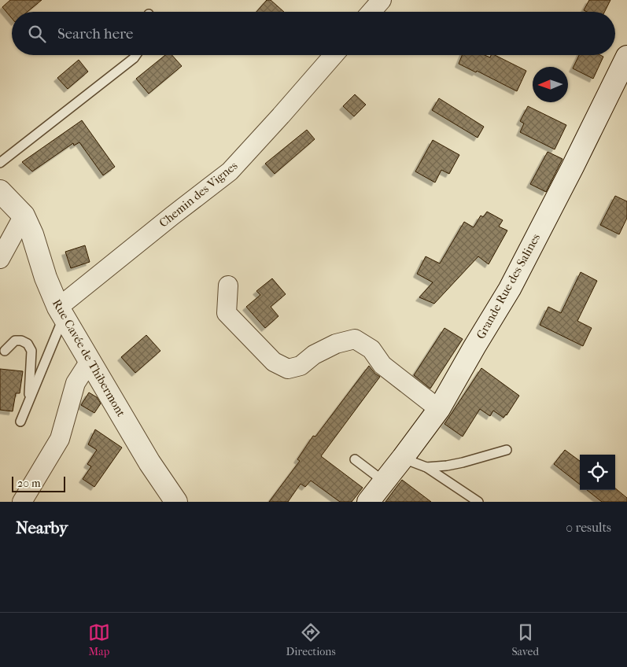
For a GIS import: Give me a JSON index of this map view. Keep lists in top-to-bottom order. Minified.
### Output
{"streets":{"main road":["Grande Rue des Salines","Rue Cavée de Thibermont"],"street":["Chemin des Vignes"]},"crossings":[["Chemin des Vignes","Rue Cavée de Thibermont"]],"scale_bar":"20 m","north":"left","page":{"search":"Search here","scale":"20 m","heading":["Nearby","0 results"],"nav":["Map","Directions","Saved"]}}
